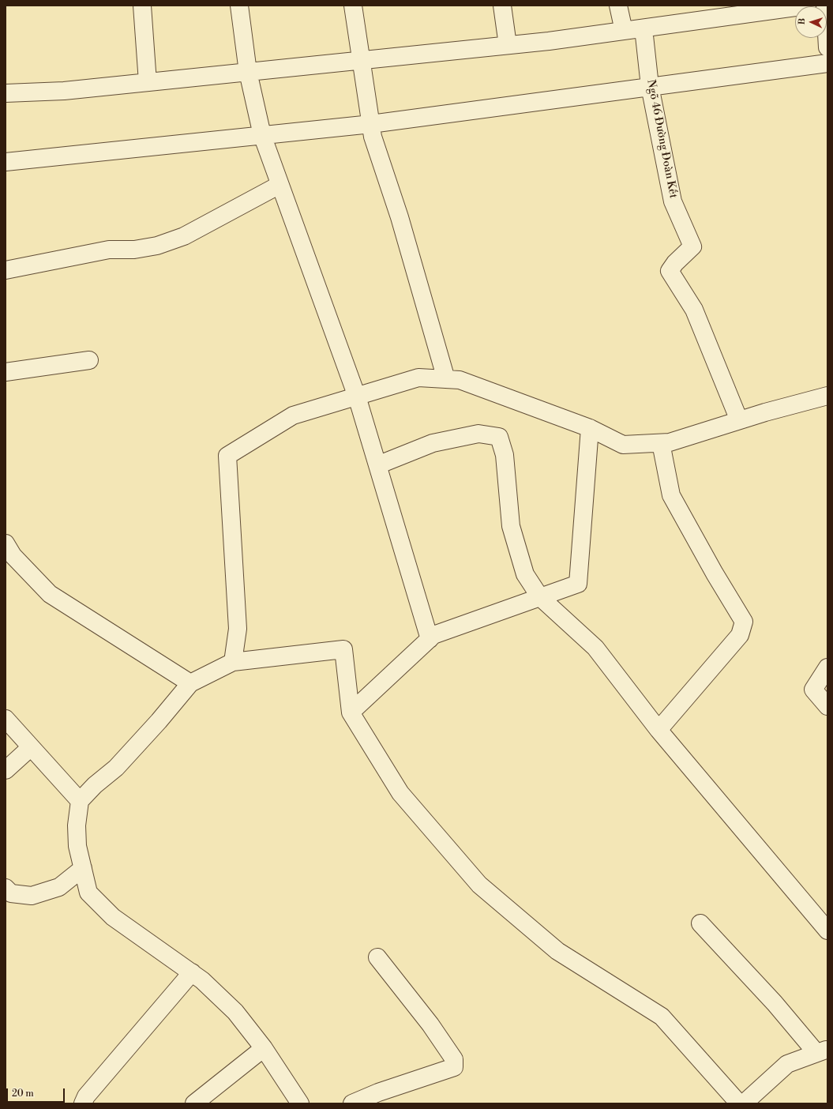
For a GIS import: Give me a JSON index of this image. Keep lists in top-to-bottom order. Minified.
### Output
{"streets":{"street":["Ngõ 46 Đường Đoàn Kết"]},"scale_bar":"20 m","north":"left"}
